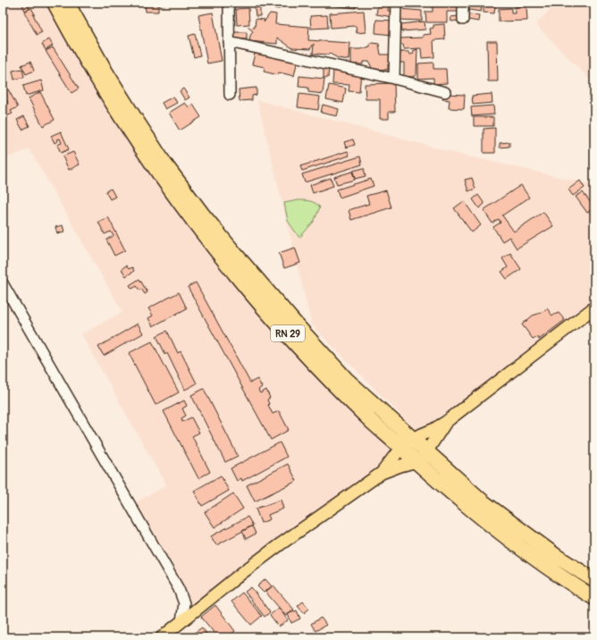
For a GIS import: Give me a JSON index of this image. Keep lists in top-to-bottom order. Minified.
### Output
{"streets":{"highway":["RN 29"]}}
